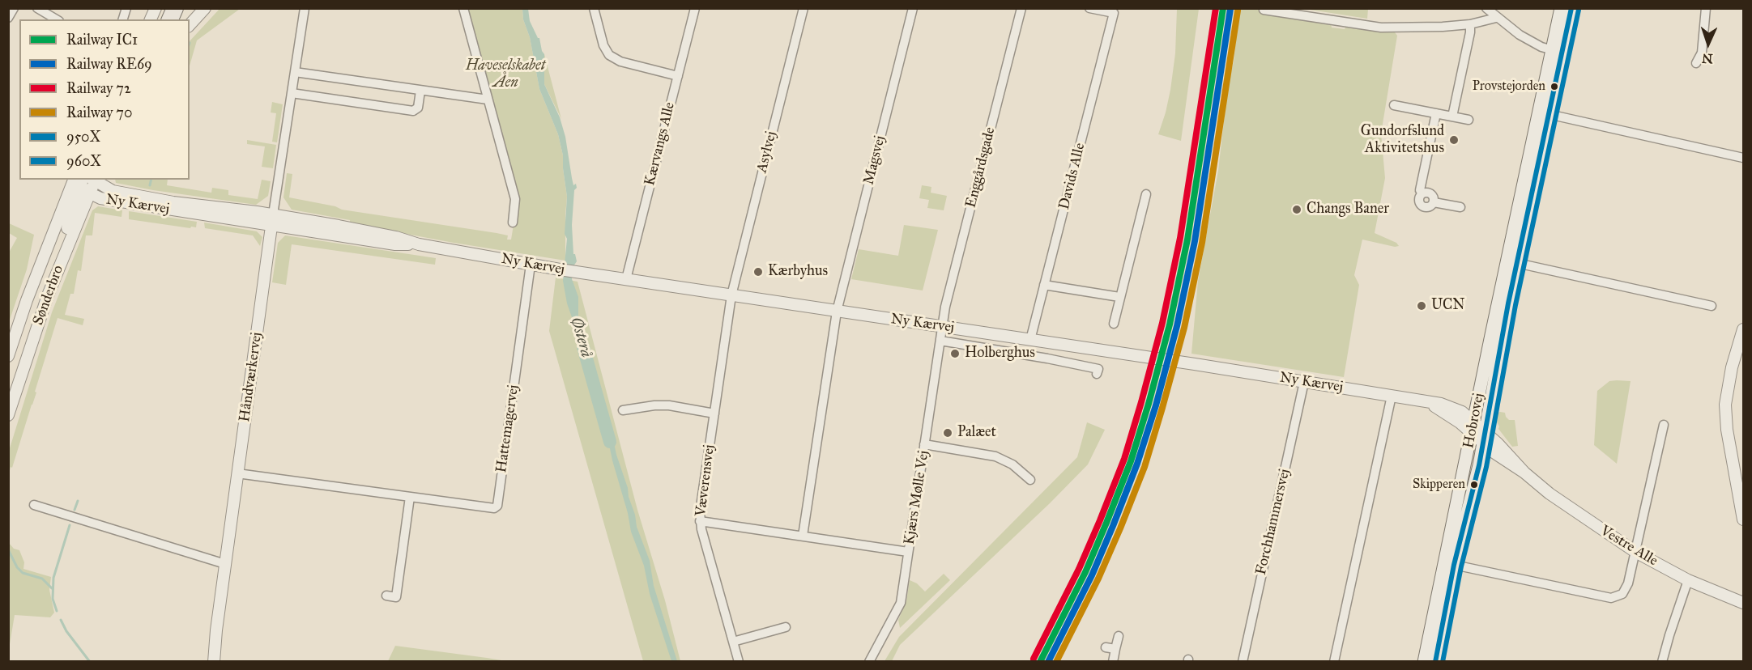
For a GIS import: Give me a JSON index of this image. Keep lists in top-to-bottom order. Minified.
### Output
{"streets":{"main road":["Hobrovej"],"street":["Kærvangs Alle","Asylvej","Magsvej","Enggårdsgade","Davids Alle","Ny Kærvej","Sønderbro","Håndværkervej","Hattemagervej","Væverensvej","Kjærs Mølle Vej","Forchhammersvej","Vestre Alle"]},"crossings":[["Kærvangs Alle","Ny Kærvej"],["Asylvej","Ny Kærvej"],["Asylvej","Væverensvej"],["Magsvej","Ny Kærvej"],["Enggårdsgade","Ny Kærvej"],["Enggårdsgade","Kjærs Mølle Vej"],["Davids Alle","Ny Kærvej"],["Ny Kærvej","Sønderbro"],["Ny Kærvej","Håndværkervej"],["Ny Kærvej","Hobrovej"],["Ny Kærvej","Hattemagervej"],["Ny Kærvej","Væverensvej"],["Ny Kærvej","Kjærs Mølle Vej"],["Ny Kærvej","Forchhammersvej"],["Ny Kærvej","Vestre Alle"],["Håndværkervej","Hattemagervej"],["Hobrovej","Vestre Alle"]],"water":["Østerå"],"parks":["Haveselskabet Åen"],"places":["Provstejorden","Gundorfslund Aktivitetshus","Changs Baner","Kærbyhus","UCN","Holberghus","Palæet","Skipperen"],"lines":["rail line IC1","rail line 72","transit line 950X","rail line RE69","transit line 960X","rail line 70"],"legend":["Railway IC1","Railway RE69","Railway 72","Railway 70","950X","960X"],"north":"bottom"}
